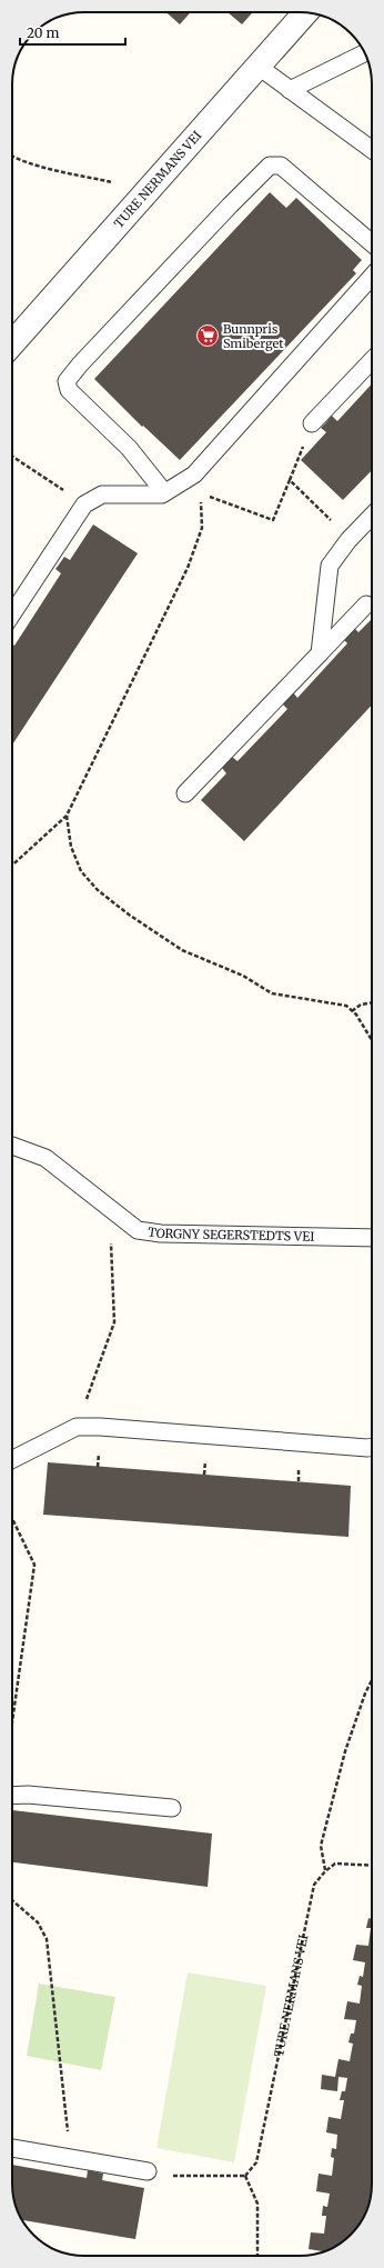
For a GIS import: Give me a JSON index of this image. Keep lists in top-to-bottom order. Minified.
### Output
{"streets":{"street":["TURE NERMANS VEI"],"lane":["TORGNY SEGERSTEDTS VEI"]},"places":{"supermarket":["Bunnpris Smiberget"]},"scale_bar":"20 m"}
